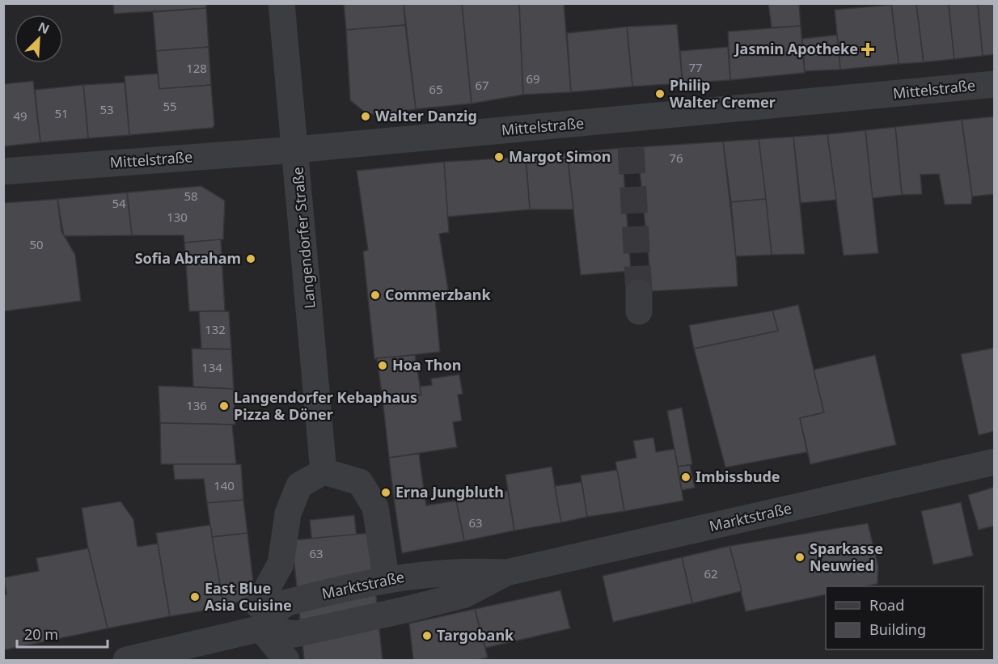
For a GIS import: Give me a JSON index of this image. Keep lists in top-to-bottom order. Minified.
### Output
{"streets":{"street":["Mittelstraße","Langendorfer Straße","Marktstraße"]},"crossings":[["Mittelstraße","Langendorfer Straße"]],"places":{"health":["Jasmin Apotheke"],"other":["Philip Walter Cremer","Walter Danzig","Margot Simon","Sofia Abraham","Commerzbank","Hoa Thon","Langendorfer Kebaphaus Pizza & Döner","Imbissbude","Erna Jungbluth","Sparkasse Neuwied","East Blue Asia Cuisine","Targobank"]},"house_numbers":["77","128","69","67","65","55","53","51","49","76","58","54","130","50","132","134","136","140","63","63","62"],"legend":["Road","Building"],"scale_bar":"20 m","north":"top right"}
